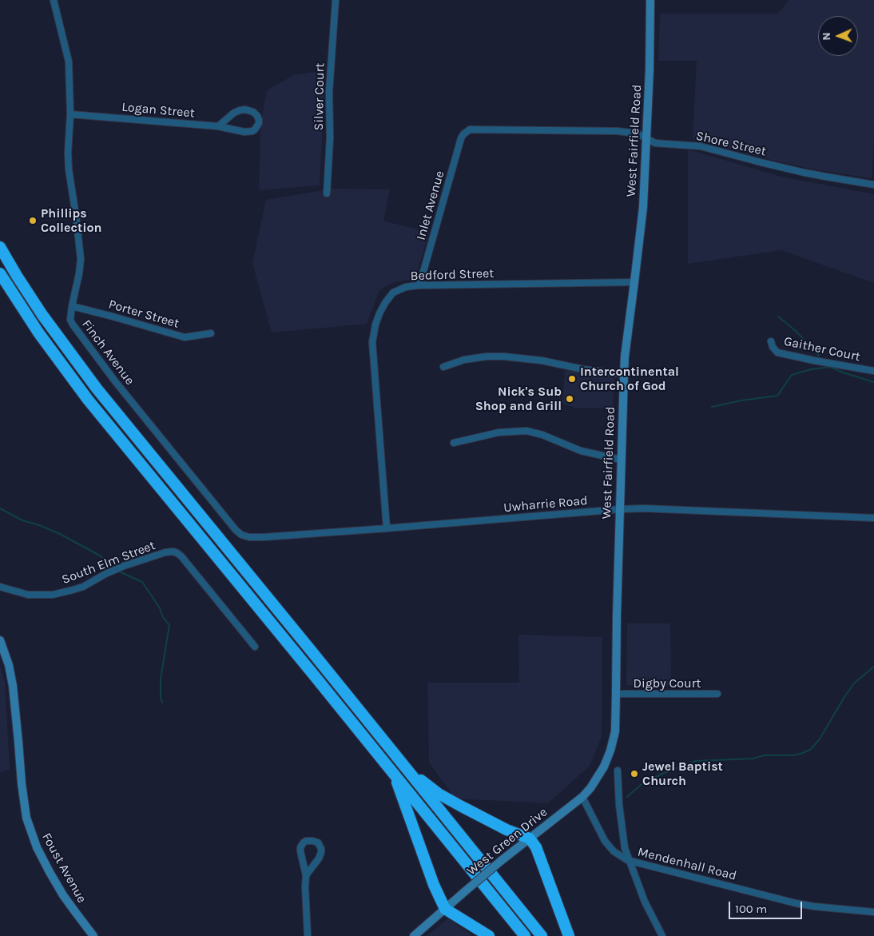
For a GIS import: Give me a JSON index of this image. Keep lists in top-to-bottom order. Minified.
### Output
{"streets":{"main road":["West Fairfield Road","West Green Drive","Foust Avenue"],"street":["Silver Court","Logan Street","Shore Street","Inlet Avenue","Bedford Street","Porter Street","Gaither Court","Finch Avenue","Uwharrie Road","South Elm Street","Digby Court","Mendenhall Road"]},"crossings":[["Logan Street","Finch Avenue"],["West Fairfield Road","Shore Street"],["West Fairfield Road","Bedford Street"],["West Fairfield Road","Uwharrie Road"],["West Fairfield Road","Digby Court"],["West Fairfield Road","West Green Drive"],["Shore Street","Inlet Avenue"],["Inlet Avenue","Bedford Street"],["Bedford Street","Uwharrie Road"],["Porter Street","Finch Avenue"],["Finch Avenue","Uwharrie Road"],["West Green Drive","Mendenhall Road"]],"places":["Phillips Collection","Intercontinental Church of God","Nick's Sub Shop and Grill","Jewel Baptist Church"],"scale_bar":"100 m","north":"left"}
